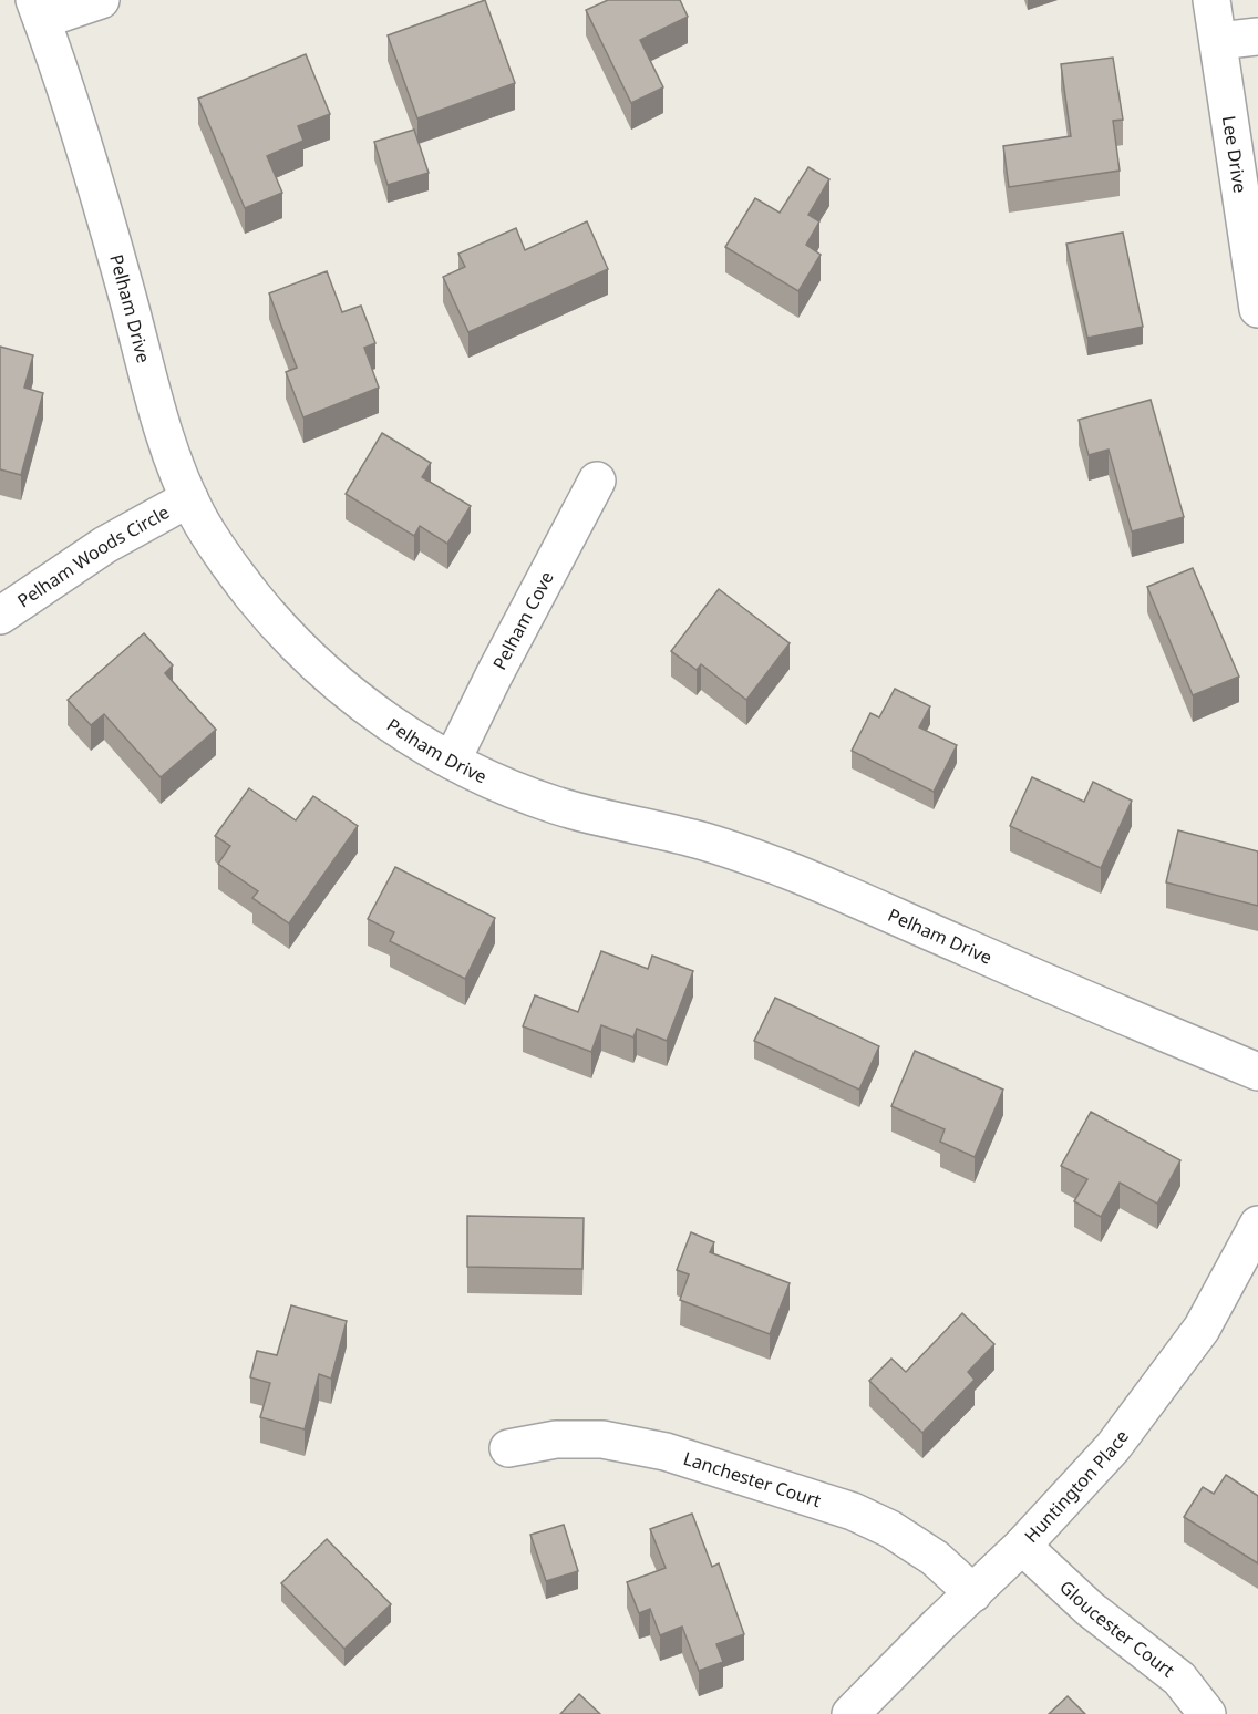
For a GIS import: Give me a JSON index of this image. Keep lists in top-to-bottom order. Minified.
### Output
{"streets":{"street":["Lee Drive","Pelham Drive","Pelham Woods Circle","Pelham Cove","Lanchester Court","Huntington Place","Gloucester Court"]},"crossings":[["Pelham Drive","Pelham Woods Circle"],["Pelham Drive","Pelham Cove"],["Lanchester Court","Huntington Place"],["Huntington Place","Gloucester Court"]]}
